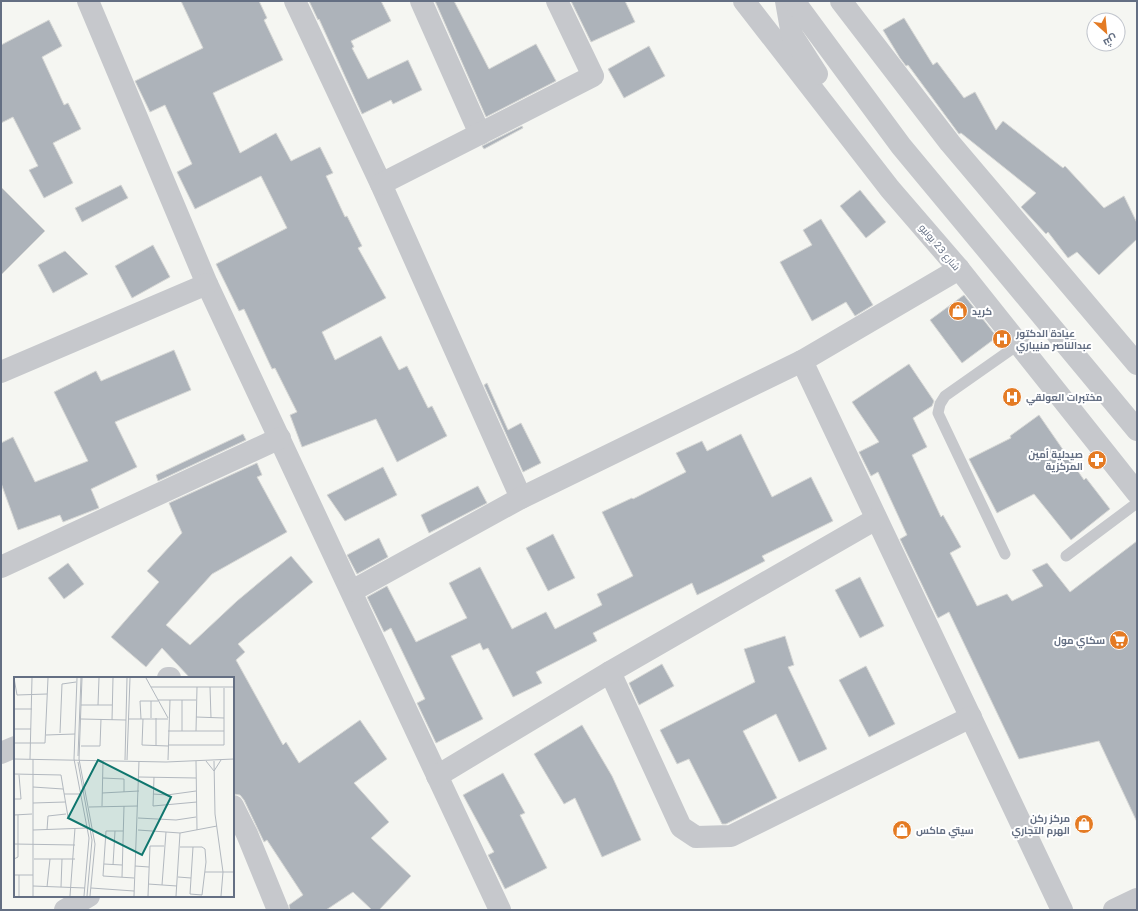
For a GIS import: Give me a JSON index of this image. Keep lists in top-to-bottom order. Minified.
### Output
{"streets":{"street":["شارع 23 يونيو"]},"places":{"shop":["كريد","مركز ركن الهرم التجاري","سيتي ماكس"],"hospital":["عيادة الدكتور عبدالناصر منيباري","مختبرات العولقي"],"pharmacy":["صيدلية أمين المركزية"],"supermarket":["سكاي مول"]},"north":"bottom right"}
